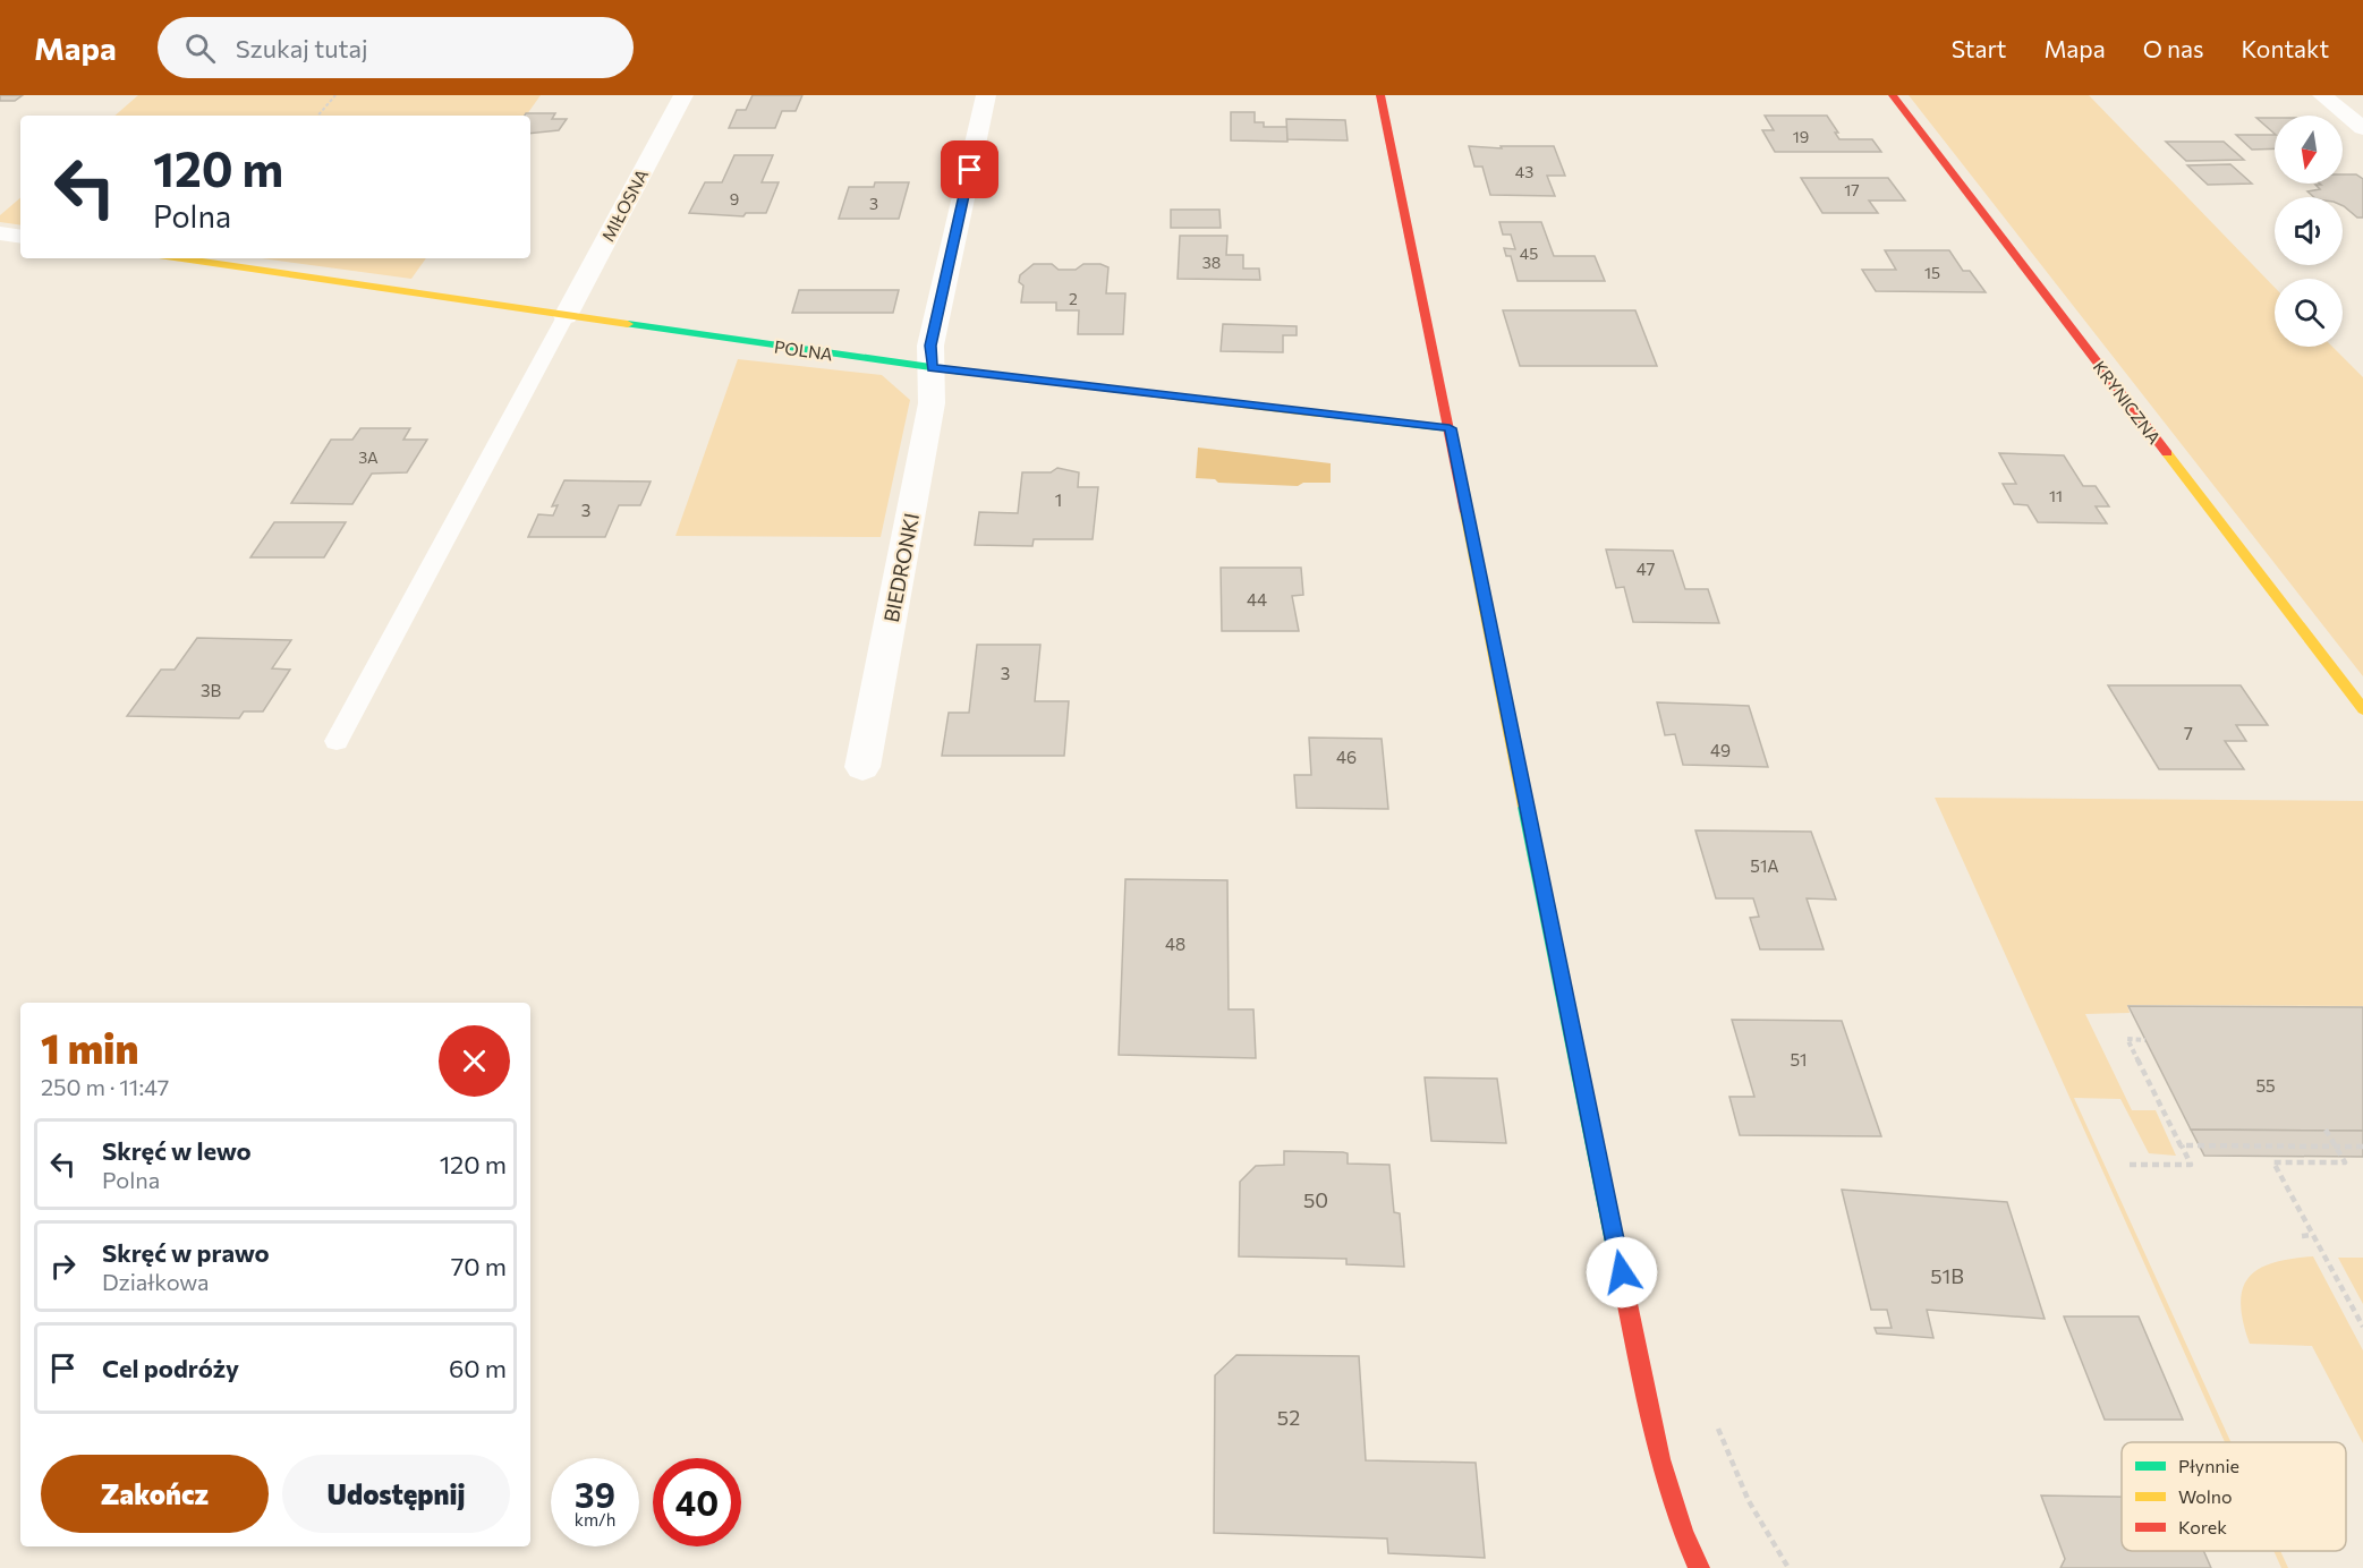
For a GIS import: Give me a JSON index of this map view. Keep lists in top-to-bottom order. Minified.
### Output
{"streets":{"street":["MIŁOSNA","POLNA","KRYNICZNA","BIEDRONKI"]},"crossings":[["MIŁOSNA","POLNA"],["POLNA","BIEDRONKI"]],"house_numbers":["19","43","17","9","3","45","38","15","2","3A","11","1","3","47","44","3","3B","7","49","46","51A","48","51","55","50","51B","52"],"legend":["Płynnie","Wolno","Korek"],"north":"bottom","page":{"header":"Mapa","search":"Szukaj tutaj","nav":["Start","Mapa","O nas","Kontakt"],"turn":["120 m","Polna"],"heading":["1 min","250 m · 11:47"],"list":[{"name":"Skręć w lewo","note":"Polna","value":"120 m"},{"name":"Skręć w prawo","note":"Działkowa","value":"70 m"},{"name":"Cel podróży","value":"60 m"}],"buttons":["Zakończ","Udostępnij"],"speed":"39 km/h","limit":"40"}}
